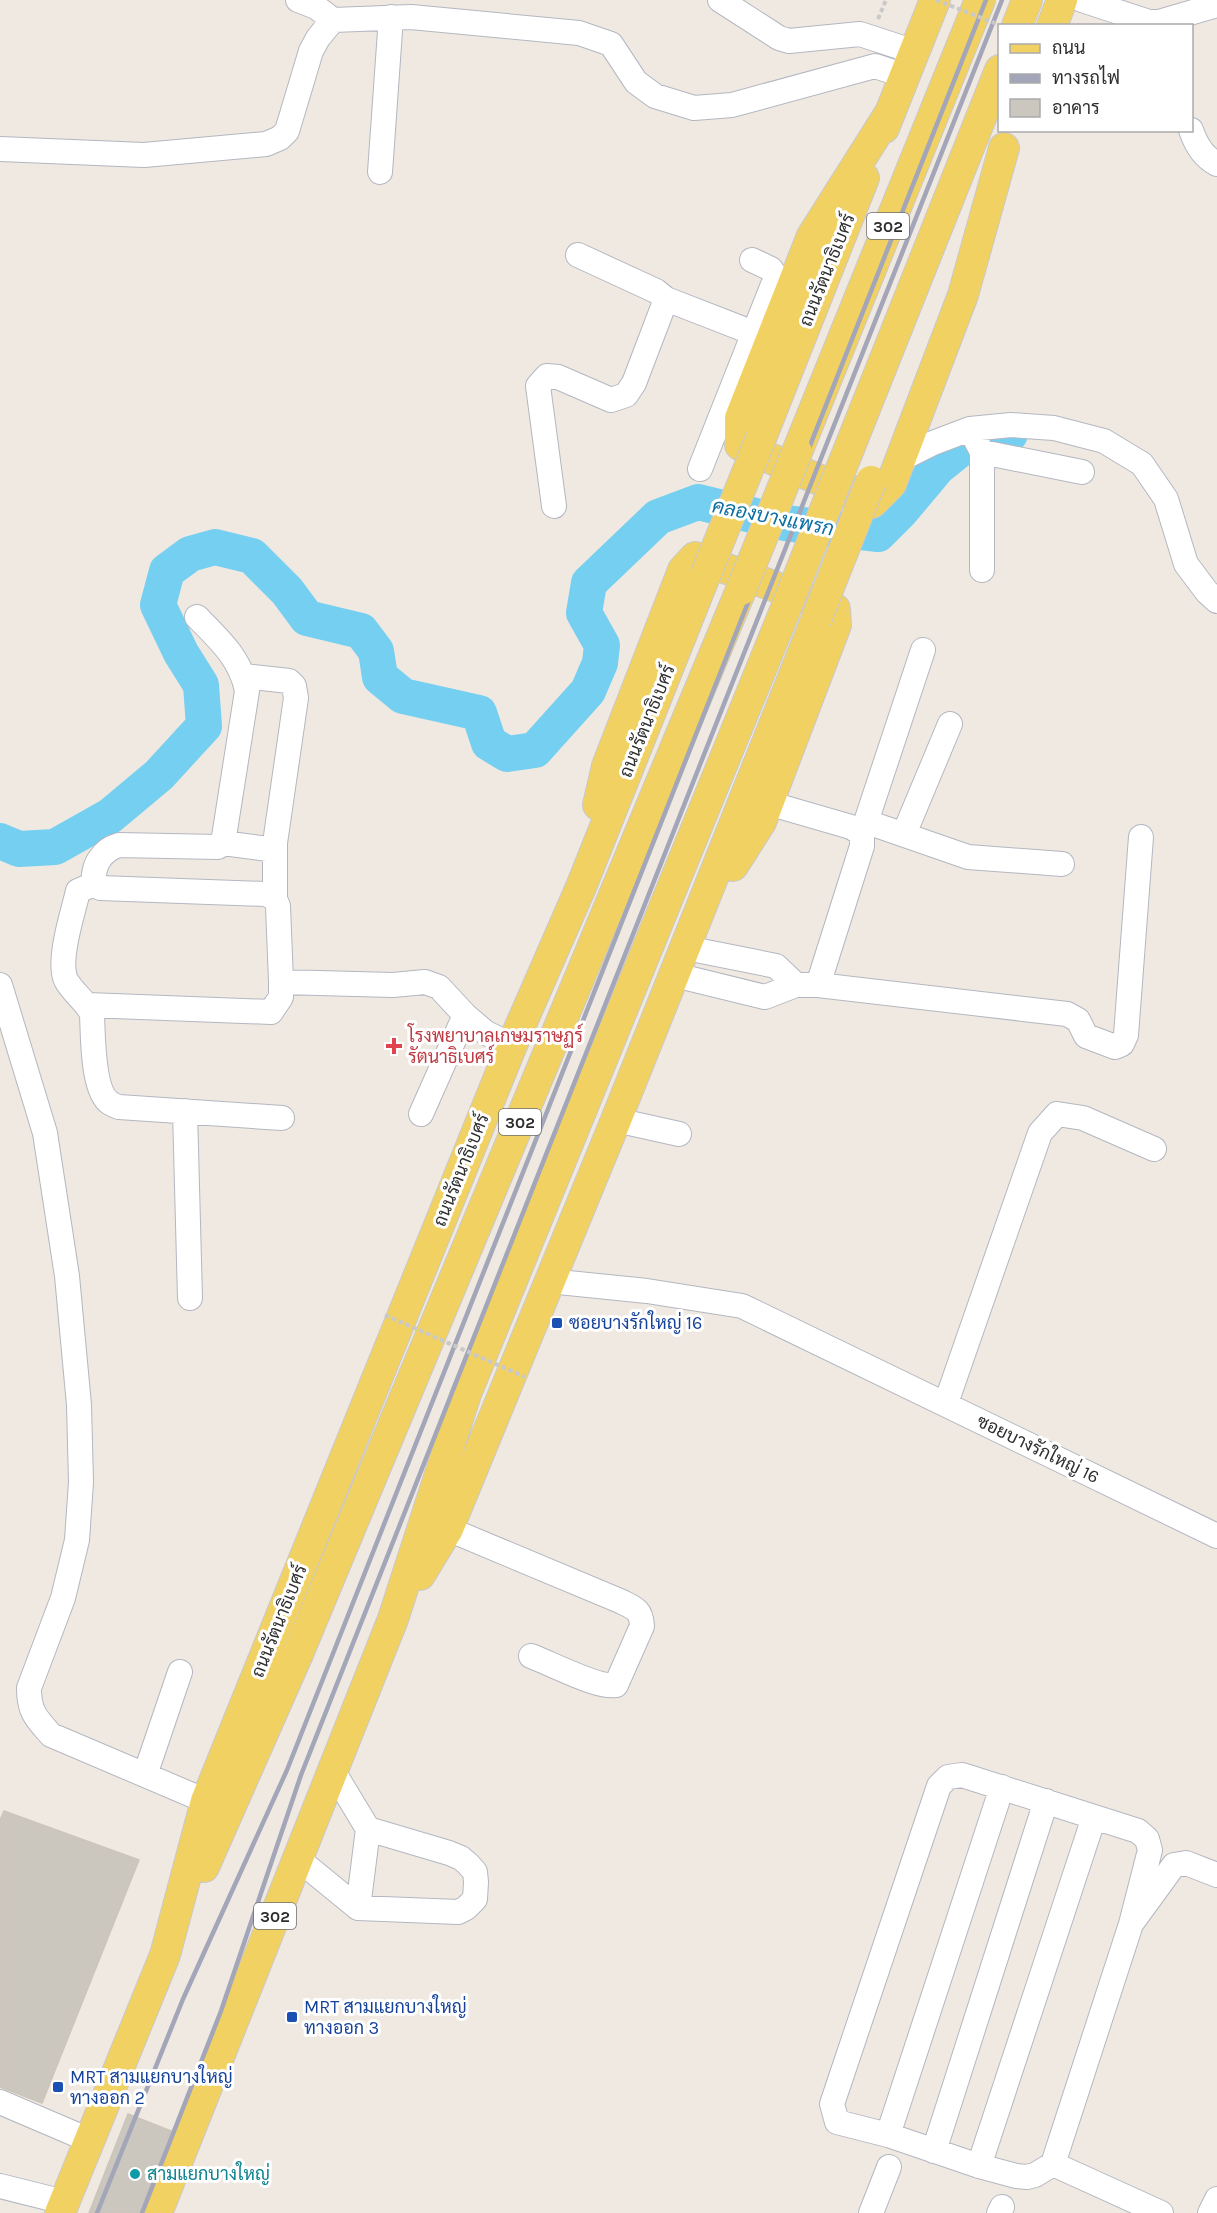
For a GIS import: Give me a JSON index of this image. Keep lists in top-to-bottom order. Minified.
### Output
{"streets":{"main road":["302","ถนนรัตนาธิเบศร์"],"street":["ซอยบางรักใหญ่ 16"]},"crossings":[["302","ซอยบางรักใหญ่ 16"]],"water":["คลองบางแพรก"],"places":{"health":["โรงพยาบาลเกษมราษฏร์ รัตนาธิเบศร์"],"transit":["ซอยบางรักใหญ่ 16","MRT สามแยกบางใหญ่ ทางออก 3","MRT สามแยกบางใหญ่ ทางออก 2"],"other":["สามแยกบางใหญ่"]},"legend":["ถนน","ทางรถไฟ","อาคาร"]}
